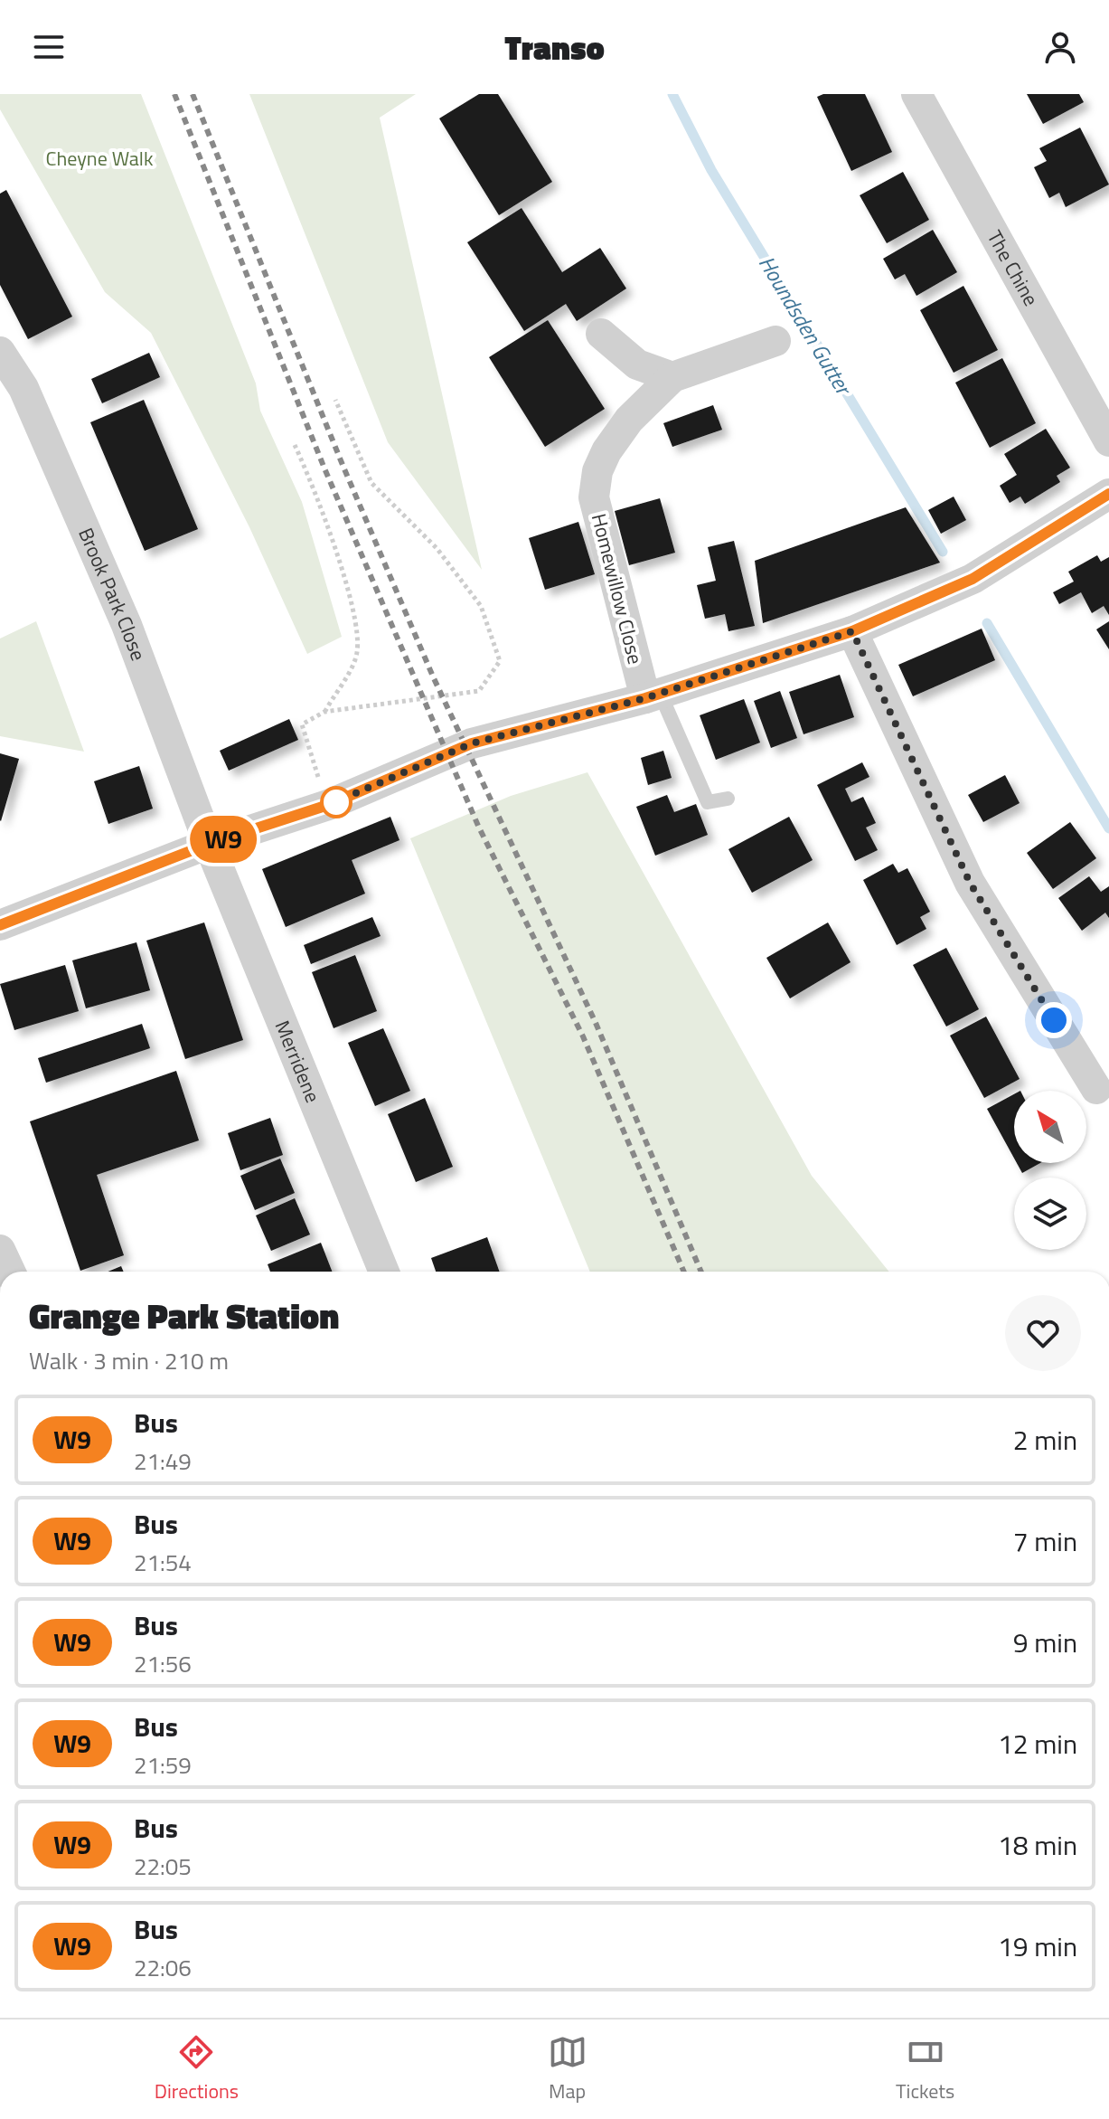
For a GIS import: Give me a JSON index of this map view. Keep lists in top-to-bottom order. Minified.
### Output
{"streets":{"street":["The Chine","Homewillow Close","Brook Park Close","Merridene"]},"crossings":[["Brook Park Close","Merridene"]],"water":["Houndsden Gutter"],"parks":["Cheyne Walk"],"lines":["bus line W9"],"north":"top left","page":{"header":"Transo","on_map":"W9","heading":["Grange Park Station","Walk · 3 min · 210 m"],"list":[{"mark":"W9","name":"Bus","note":"21:49","value":"2 min"},{"mark":"W9","name":"Bus","note":"21:54","value":"7 min"},{"mark":"W9","name":"Bus","note":"21:56","value":"9 min"},{"mark":"W9","name":"Bus","note":"21:59","value":"12 min"},{"mark":"W9","name":"Bus","note":"22:05","value":"18 min"},{"mark":"W9","name":"Bus","note":"22:06","value":"19 min"}],"tabs":["Directions","Map","Tickets"]}}
